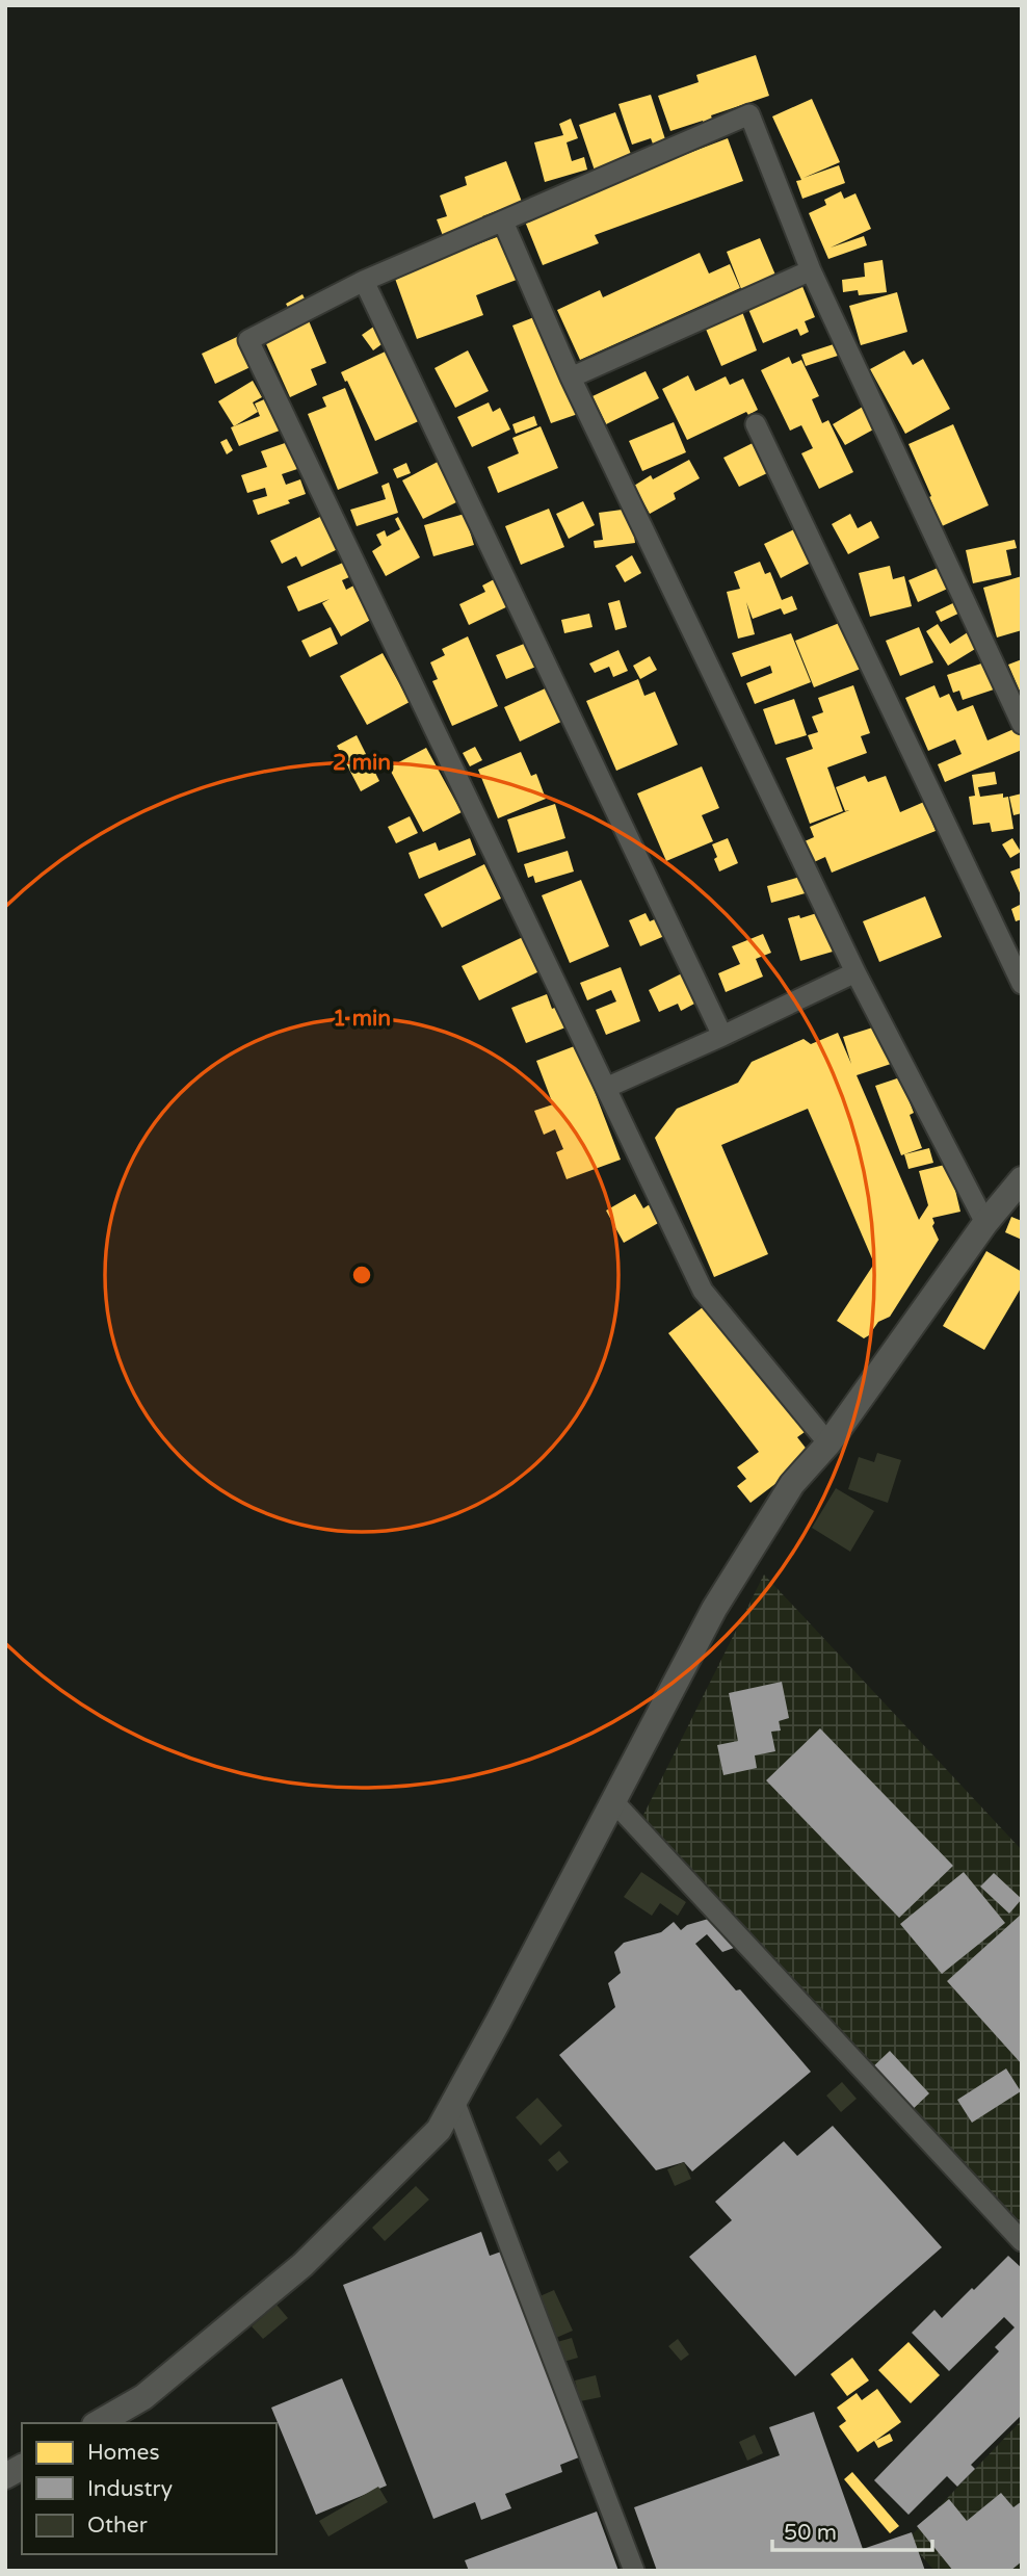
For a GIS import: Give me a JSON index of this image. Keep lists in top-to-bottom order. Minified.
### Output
{"legend":["Homes","Industry","Other"],"scale_bar":"50 m","rings":["2 min","1 min"]}
